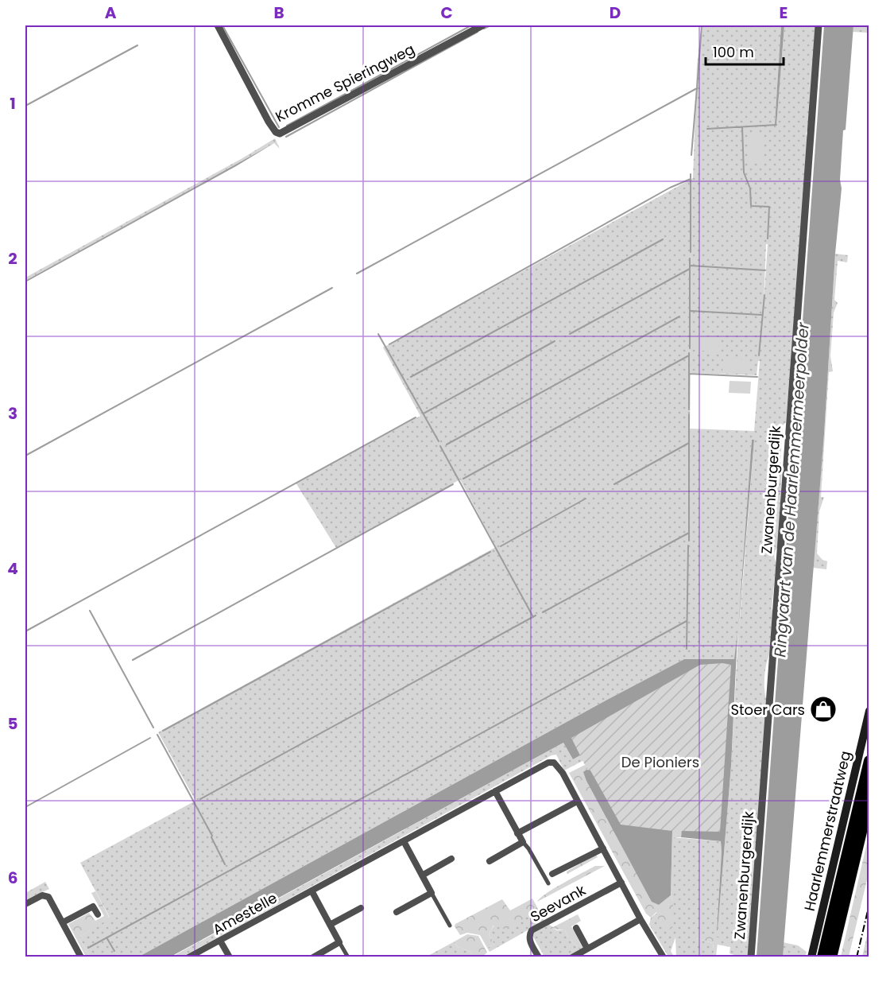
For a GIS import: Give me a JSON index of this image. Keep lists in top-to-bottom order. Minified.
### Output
{"streets":{"main road":["Haarlemmerstraatweg"],"street":["Kromme Spieringweg","Zwanenburgerdijk","Seevank","Amestelle"]},"water":["Ringvaart van de Haarlemmermeerpolder"],"parks":["De Pioniers"],"places":{"shop":["Stoer Cars"]},"scale_bar":"100 m","grid":{"columns":["A","B","C","D","E"],"rows":["1","2","3","4","5","6"]}}
